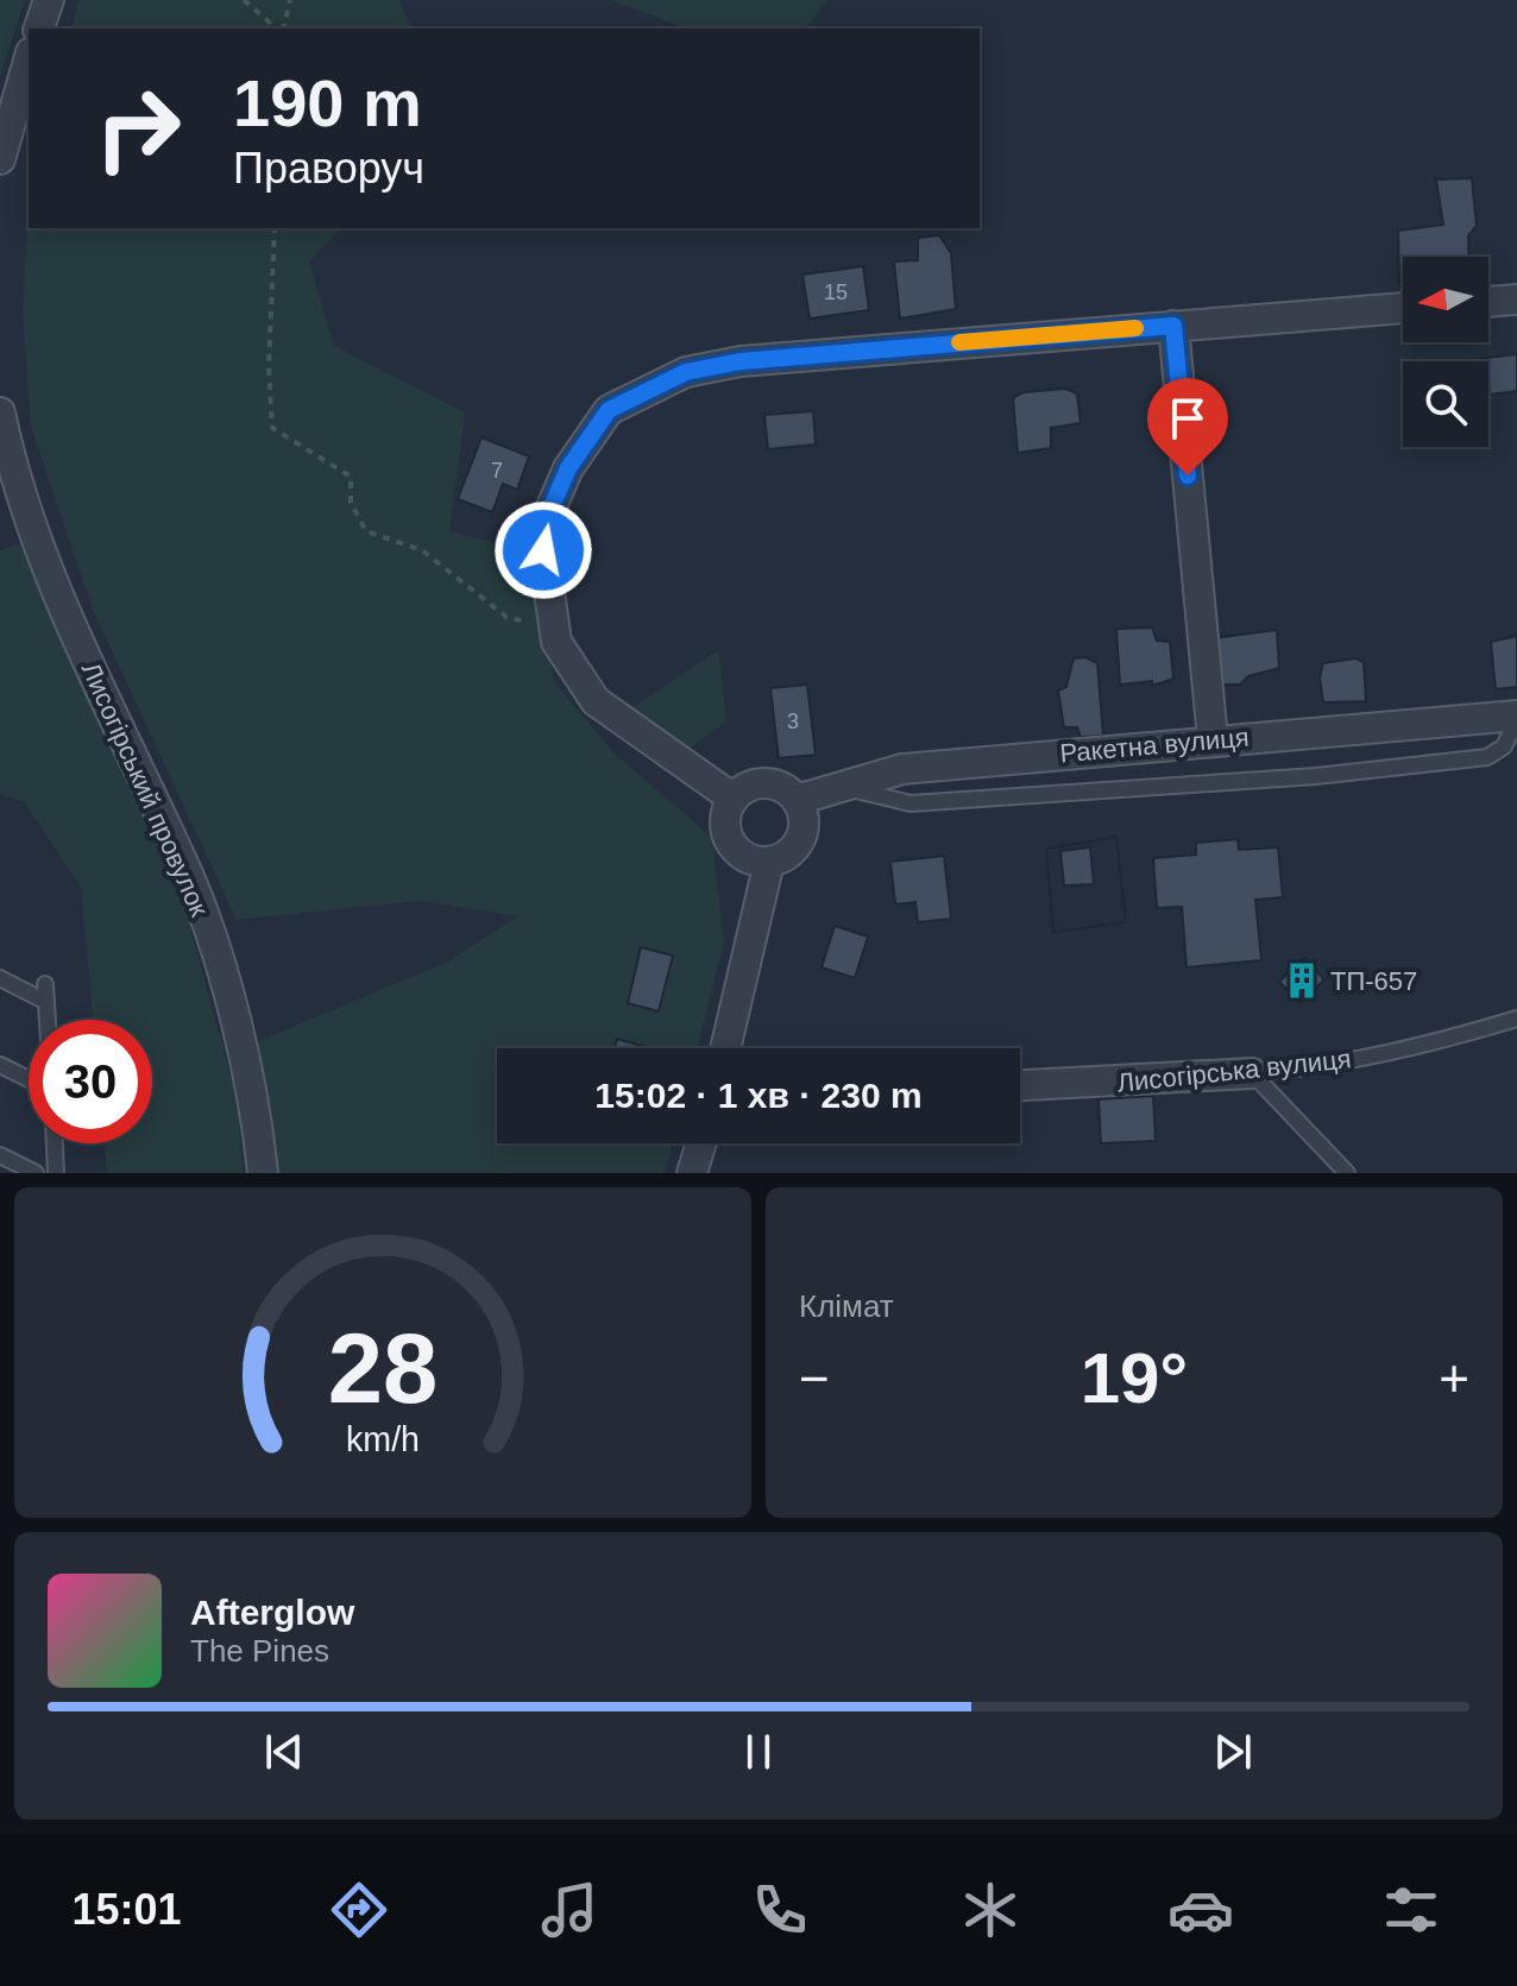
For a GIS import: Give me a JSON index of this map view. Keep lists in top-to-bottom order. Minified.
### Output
{"streets":{"street":["Ракетна вулиця","Лисогірський провулок","Лисогірська вулиця"]},"places":{"building":["ТП-657"]},"house_numbers":["15","7","3"],"north":"left","page":{"turn":["190 m","Праворуч"],"limit":"30","trip":"15:02 · 1 хв · 230 m","tile":"Клімат","heat":["−","19°","+"],"song":["Afterglow","The Pines"],"tabs":"15:01","gauge":["28","km/h"]}}
